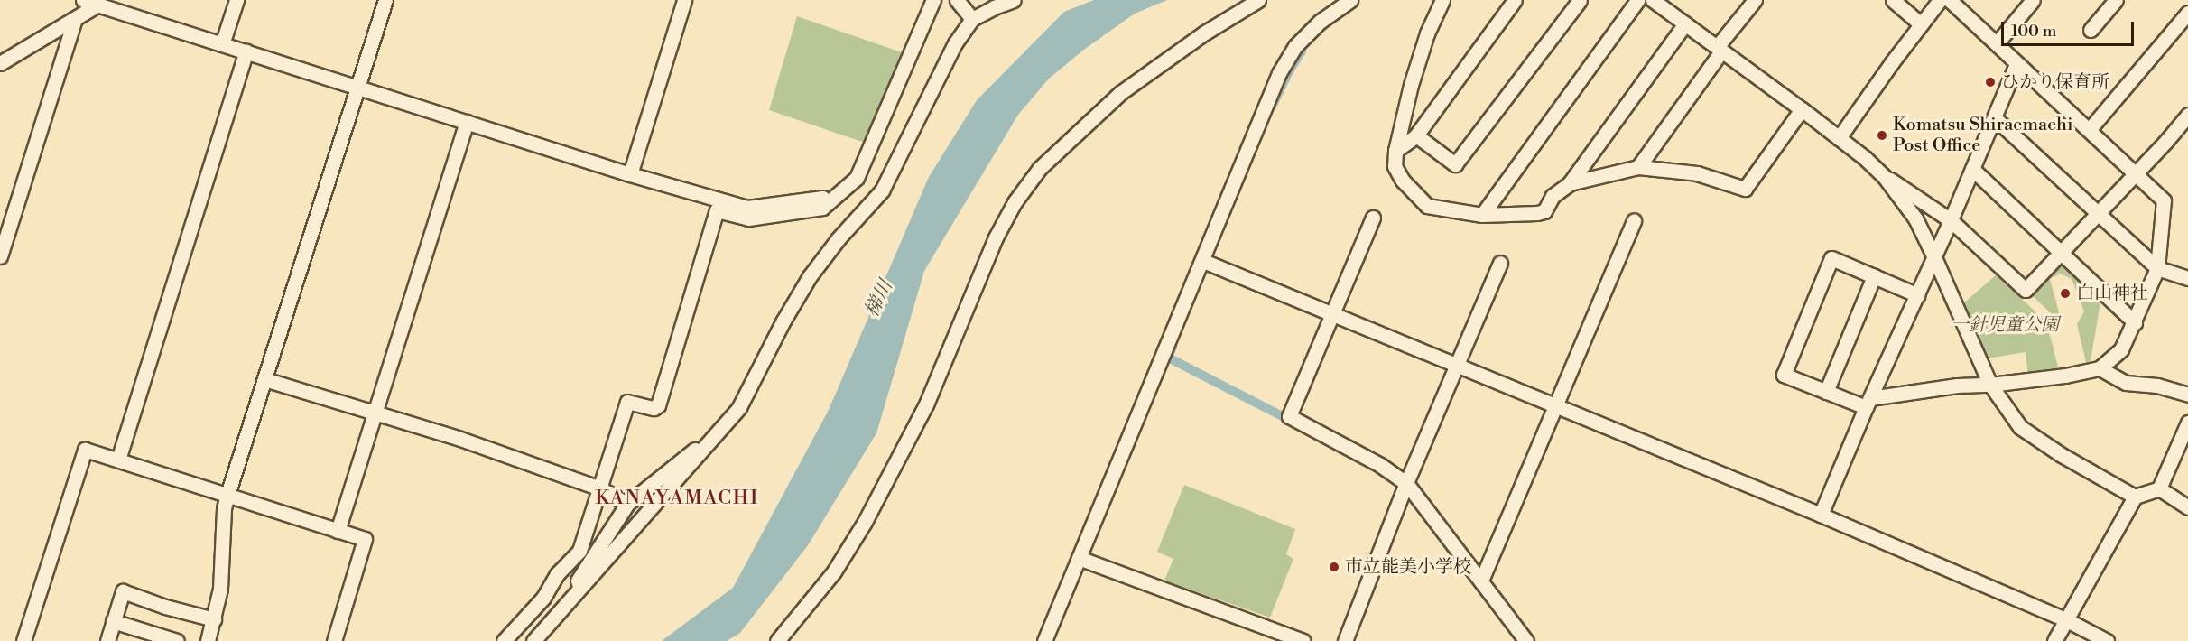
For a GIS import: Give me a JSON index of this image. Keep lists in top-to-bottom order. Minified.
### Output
{"districts":["KANAYAMACHI"],"water":["梯川"],"parks":["一針児童公園"],"places":["ひかり保育所","Komatsu Shiraemachi Post Office","白山神社","市立能美小学校"],"scale_bar":"100 m"}
